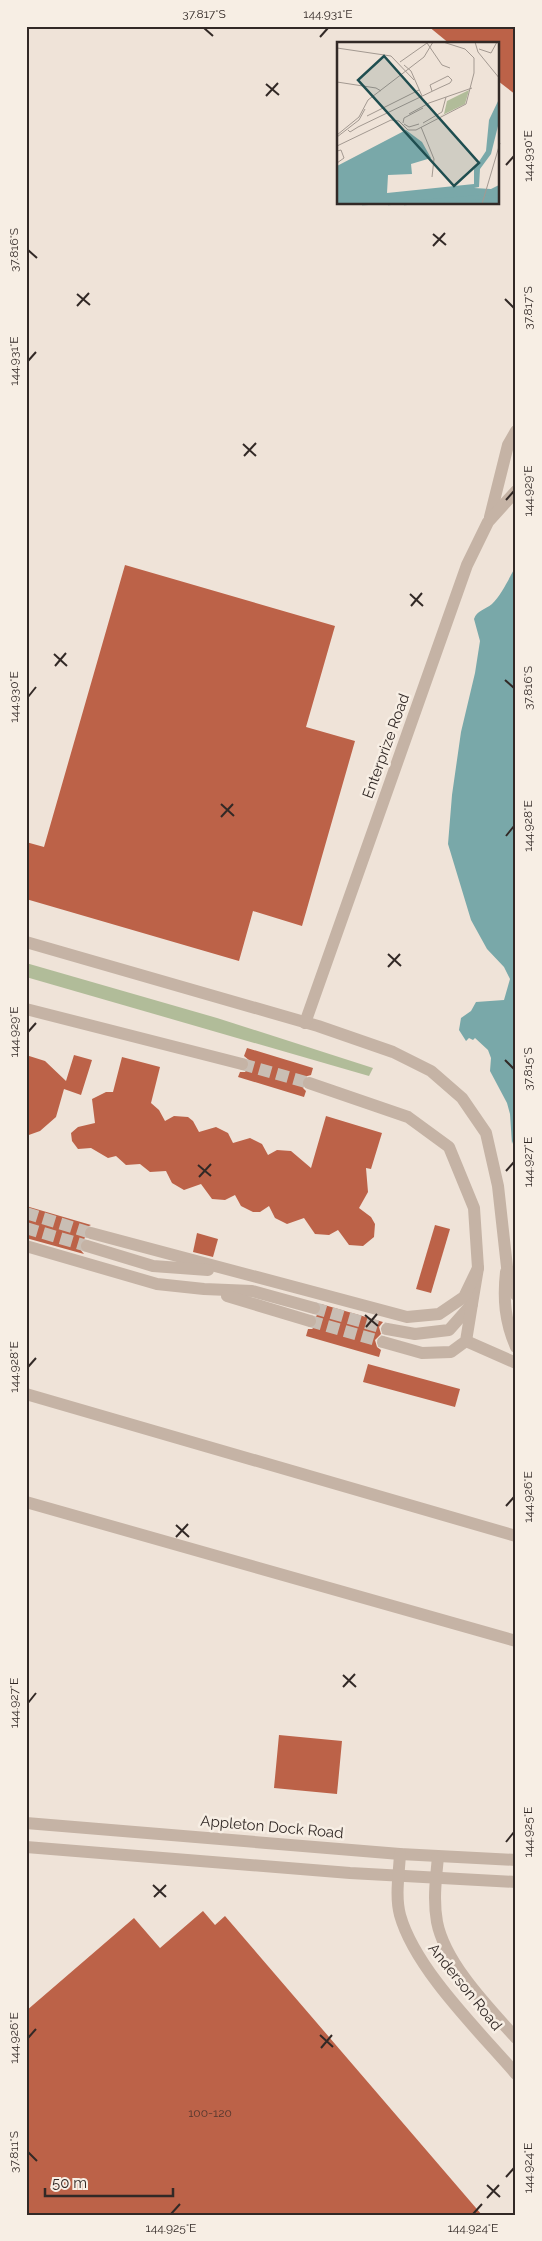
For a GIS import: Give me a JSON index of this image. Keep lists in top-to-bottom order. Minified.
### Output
{"streets":{"street":["Enterprize Road","Appleton Dock Road","Anderson Road"]},"crossings":[["Appleton Dock Road","Anderson Road"]],"house_numbers":["100-120"],"scale_bar":"50 m","coordinates":["37.817°S","144.931°E","144.930°E","37.816°S","144.929°E","144.928°E","37.815°S","144.927°E","144.926°E","144.925°E","37.811°S","144.924°E"]}
